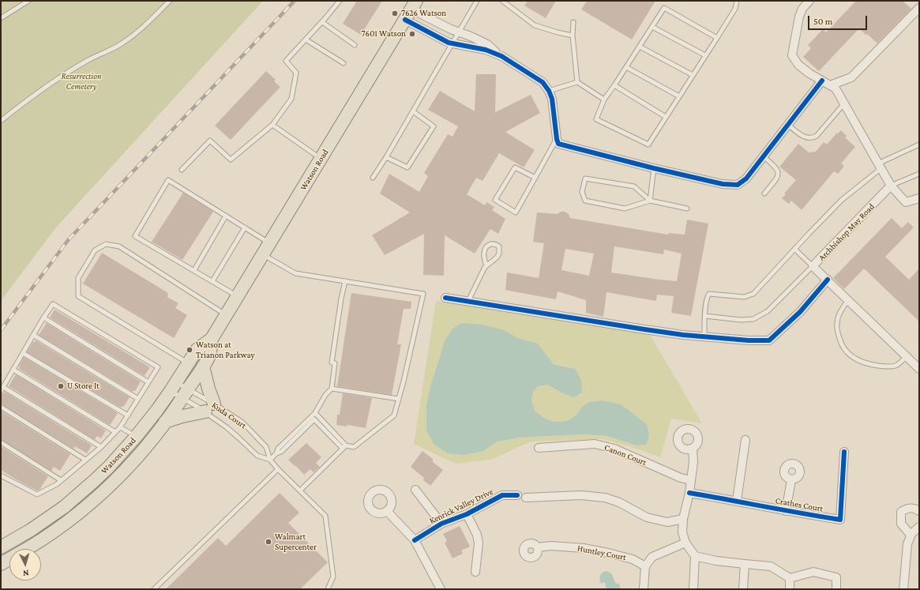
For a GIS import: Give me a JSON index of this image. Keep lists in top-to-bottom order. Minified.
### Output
{"streets":{"main road":["Watson Road"],"street":["Archbishop May Road","Canon Court","Crathes Court","Kenrick Valley Drive","Huntley Court"],"lane":["Kuda Court"]},"crossings":[["Watson Road","Kuda Court"]],"parks":["Resurrection Cemetery"],"places":["7626 Watson","7601 Watson","Watson at Trianon Parkway","U Store It","Walmart Supercenter"],"scale_bar":"50 m","north":"bottom"}
